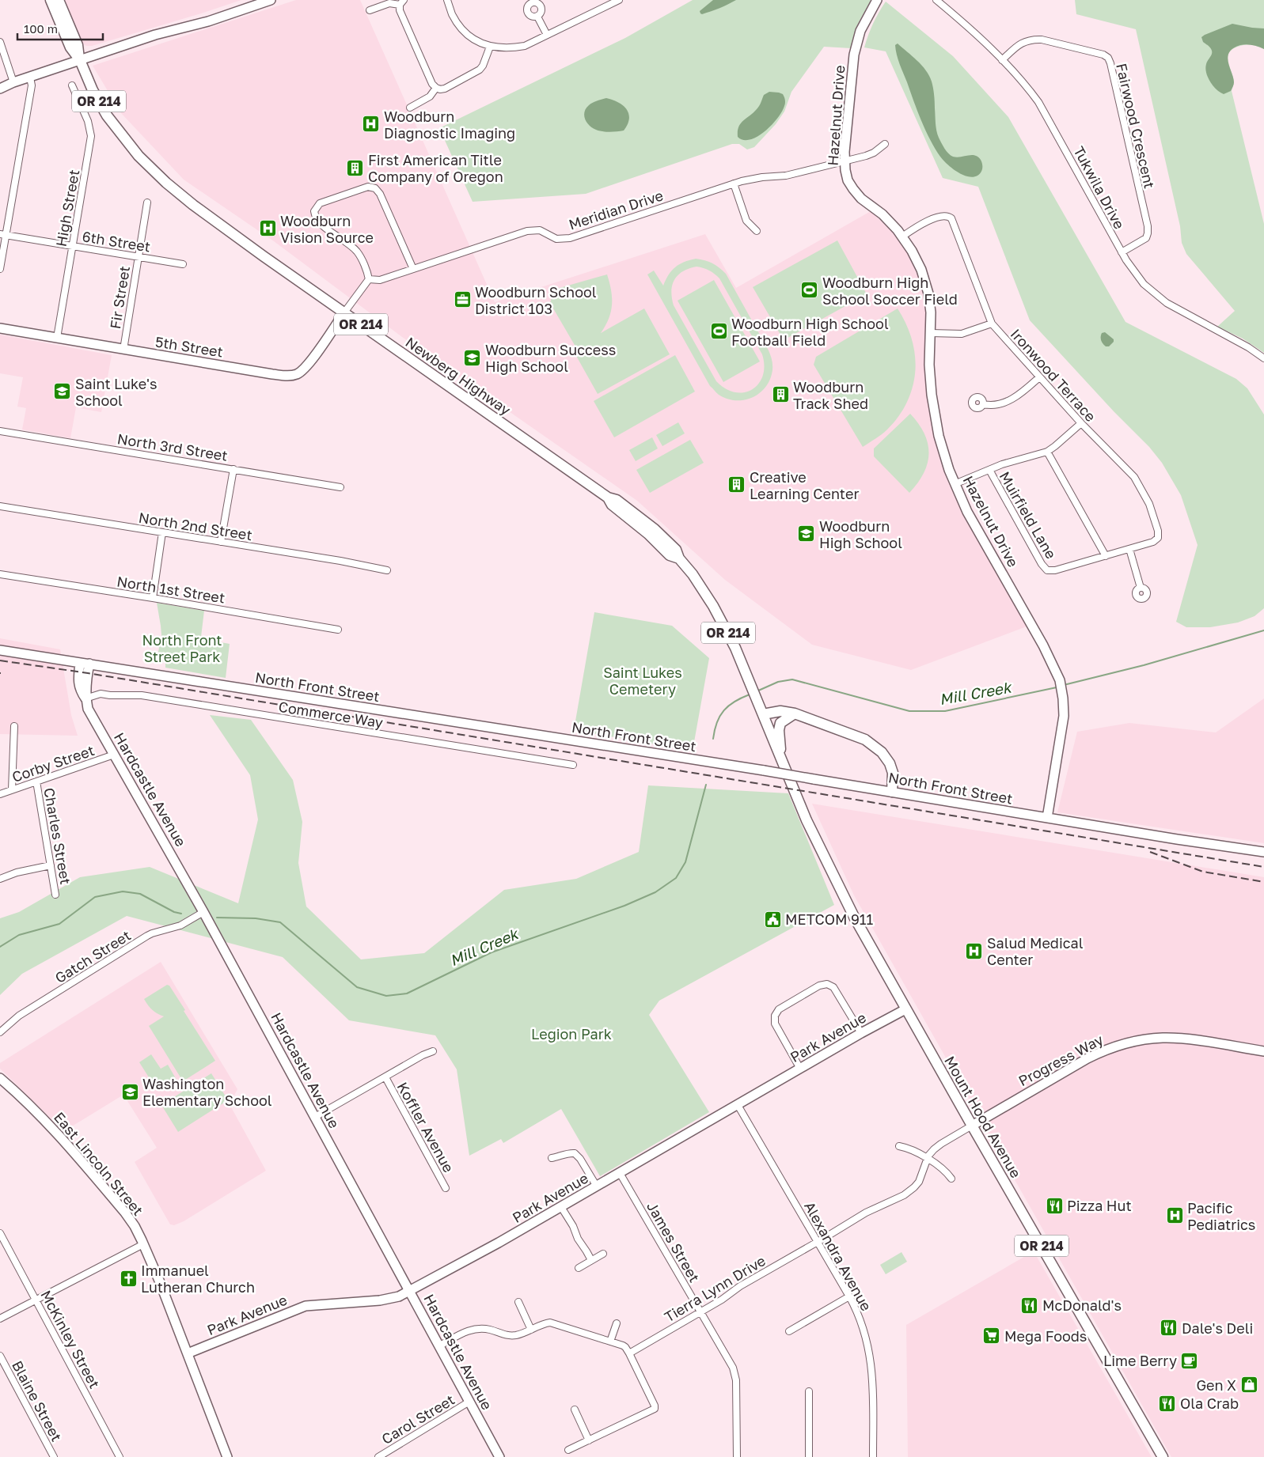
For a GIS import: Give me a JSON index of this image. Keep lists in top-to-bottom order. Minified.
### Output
{"streets":{"main road":["OR 214","Newberg Highway","Mount Hood Avenue"],"street":["Hazelnut Drive","Fairwood Crescent","Tukwila Drive","High Street","Meridian Drive","6th Street","Fir Street","5th Street","Ironwood Terrace","North 3rd Street","Muirfield Lane","North 2nd Street","North 1st Street","North Front Street","Commerce Way","Corby Street","Hardcastle Avenue","Charles Street","Gatch Street","Park Avenue","Progress Way","Koffler Avenue","East Lincoln Street","James Street","Alexandra Avenue","Tierra Lynn Drive","McKinley Street","Blaine Street","Carol Street"]},"crossings":[["Hazelnut Drive","Meridian Drive"],["Hazelnut Drive","Ironwood Terrace"],["Hazelnut Drive","North Front Street"],["Fairwood Crescent","Tukwila Drive"],["High Street","6th Street"],["High Street","5th Street"],["6th Street","Fir Street"],["Fir Street","5th Street"],["5th Street","Newberg Highway"],["Newberg Highway","Mount Hood Avenue"],["North Front Street","Hardcastle Avenue"],["Commerce Way","Hardcastle Avenue"],["Corby Street","Hardcastle Avenue"],["Corby Street","Charles Street"],["Hardcastle Avenue","Gatch Street"],["Hardcastle Avenue","Park Avenue"],["Hardcastle Avenue","Carol Street"],["Park Avenue","Mount Hood Avenue"],["Park Avenue","East Lincoln Street"],["Park Avenue","James Street"],["Park Avenue","Alexandra Avenue"],["Progress Way","Mount Hood Avenue"],["Progress Way","Tierra Lynn Drive"],["Mount Hood Avenue","Tierra Lynn Drive"],["James Street","Tierra Lynn Drive"],["Alexandra Avenue","Tierra Lynn Drive"]],"water":["Mill Creek"],"parks":["North Front Street Park","Saint Lukes Cemetery","Legion Park"],"places":{"hospital":["Woodburn Diagnostic Imaging","Woodburn Vision Source","Salud Medical Center","Pacific Pediatrics"],"building":["First American Title Company of Oregon","Woodburn Track Shed","Creative Learning Center"],"sports":["Woodburn High School Soccer Field","Woodburn High School Football Field"],"office":["Woodburn School District 103"],"school or university":["Woodburn Success High School","Saint Luke's School","Woodburn High School","Washington Elementary School"],"public building":["METCOM 911"],"restaurant":["Pizza Hut","McDonald's","Dale's Deli","Ola Crab"],"church":["Immanuel Lutheran Church"],"supermarket":["Mega Foods"],"cafe":["Lime Berry"],"shop":["Gen X"]},"scale_bar":"100 m"}
